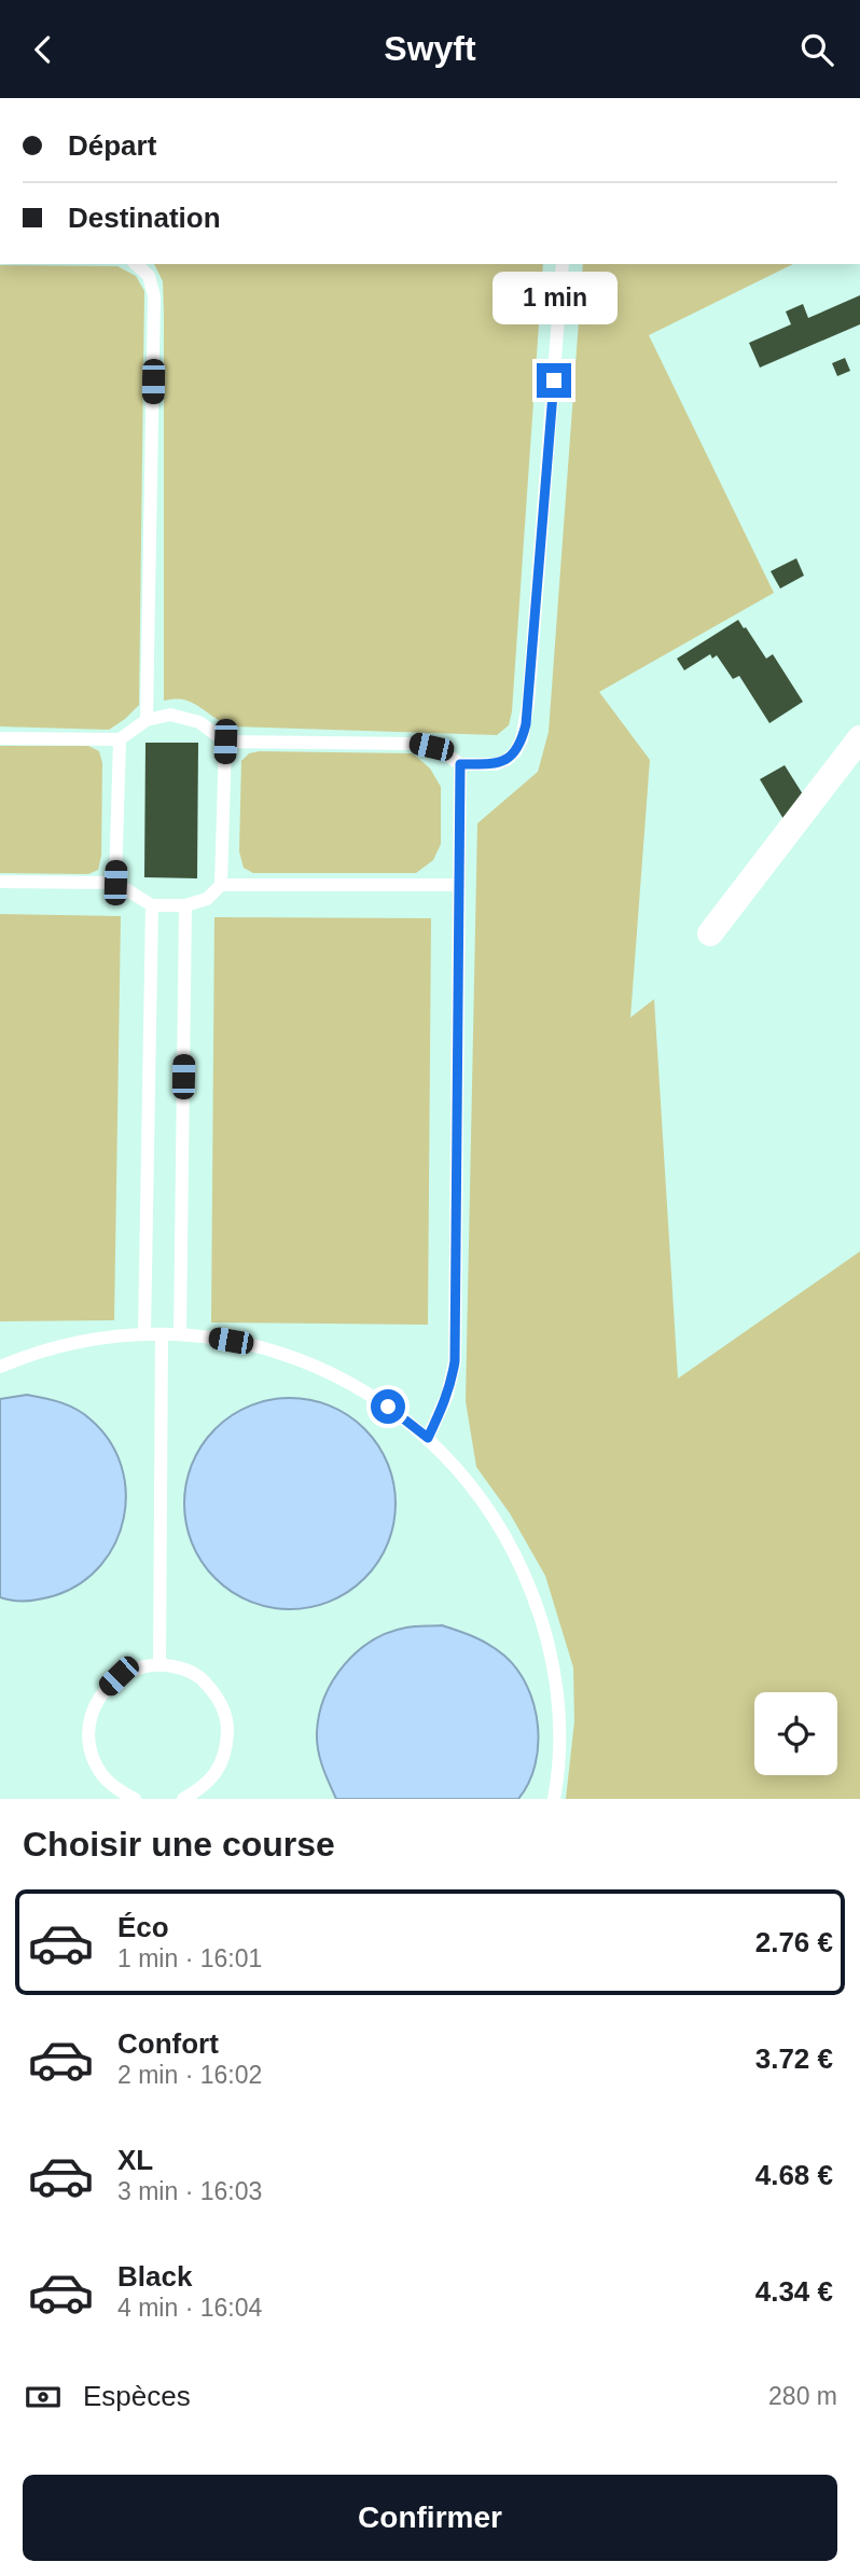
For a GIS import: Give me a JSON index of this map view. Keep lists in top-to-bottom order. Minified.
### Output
{"page":{"header":"Swyft","banner":["Départ","Destination"],"bubble":"1 min","heading":"Choisir une course","list":[{"name":"Éco","note":"1 min · 16:01","value":"2.76 €"},{"name":"Confort","note":"2 min · 16:02","value":"3.72 €"},{"name":"XL","note":"3 min · 16:03","value":"4.68 €"},{"name":"Black","note":"4 min · 16:04","value":"4.34 €"}],"pay":["Espèces","280 m"],"buttons":"Confirmer"}}
